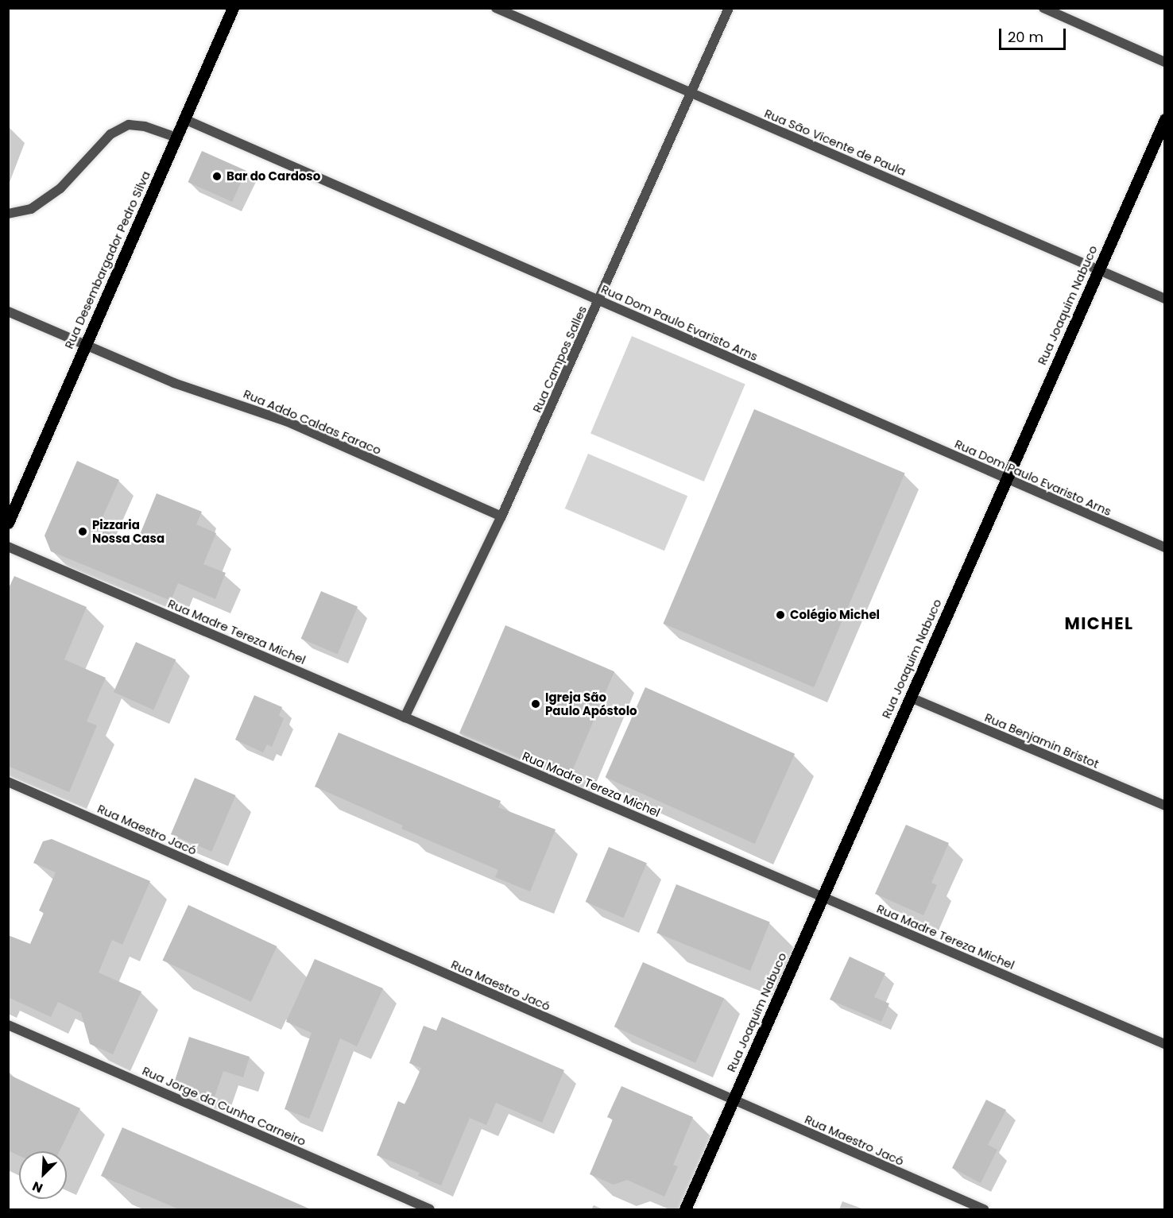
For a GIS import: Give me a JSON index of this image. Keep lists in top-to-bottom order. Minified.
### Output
{"streets":{"main road":["Rua Desembargador Pedro Silva","Rua Joaquim Nabuco"],"street":["Rua São Vicente de Paula","Rua Dom Paulo Evaristo Arns","Rua Campos Salles","Rua Addo Caldas Faraco","Rua Madre Tereza Michel","Rua Benjamin Bristot","Rua Maestro Jacó","Rua Jorge da Cunha Carneiro"]},"crossings":[["Rua São Vicente de Paula","Rua Joaquim Nabuco"],["Rua São Vicente de Paula","Rua Campos Salles"],["Rua Desembargador Pedro Silva","Rua Dom Paulo Evaristo Arns"],["Rua Desembargador Pedro Silva","Rua Addo Caldas Faraco"],["Rua Joaquim Nabuco","Rua Dom Paulo Evaristo Arns"],["Rua Joaquim Nabuco","Rua Madre Tereza Michel"],["Rua Joaquim Nabuco","Rua Benjamin Bristot"],["Rua Joaquim Nabuco","Rua Maestro Jacó"],["Rua Dom Paulo Evaristo Arns","Rua Campos Salles"],["Rua Campos Salles","Rua Addo Caldas Faraco"],["Rua Campos Salles","Rua Madre Tereza Michel"]],"districts":["MICHEL"],"places":["Bar do Cardoso","Pizzaria Nossa Casa","Colégio Michel","Igreja São Paulo Apóstolo"],"scale_bar":"20 m","north":"bottom left"}
